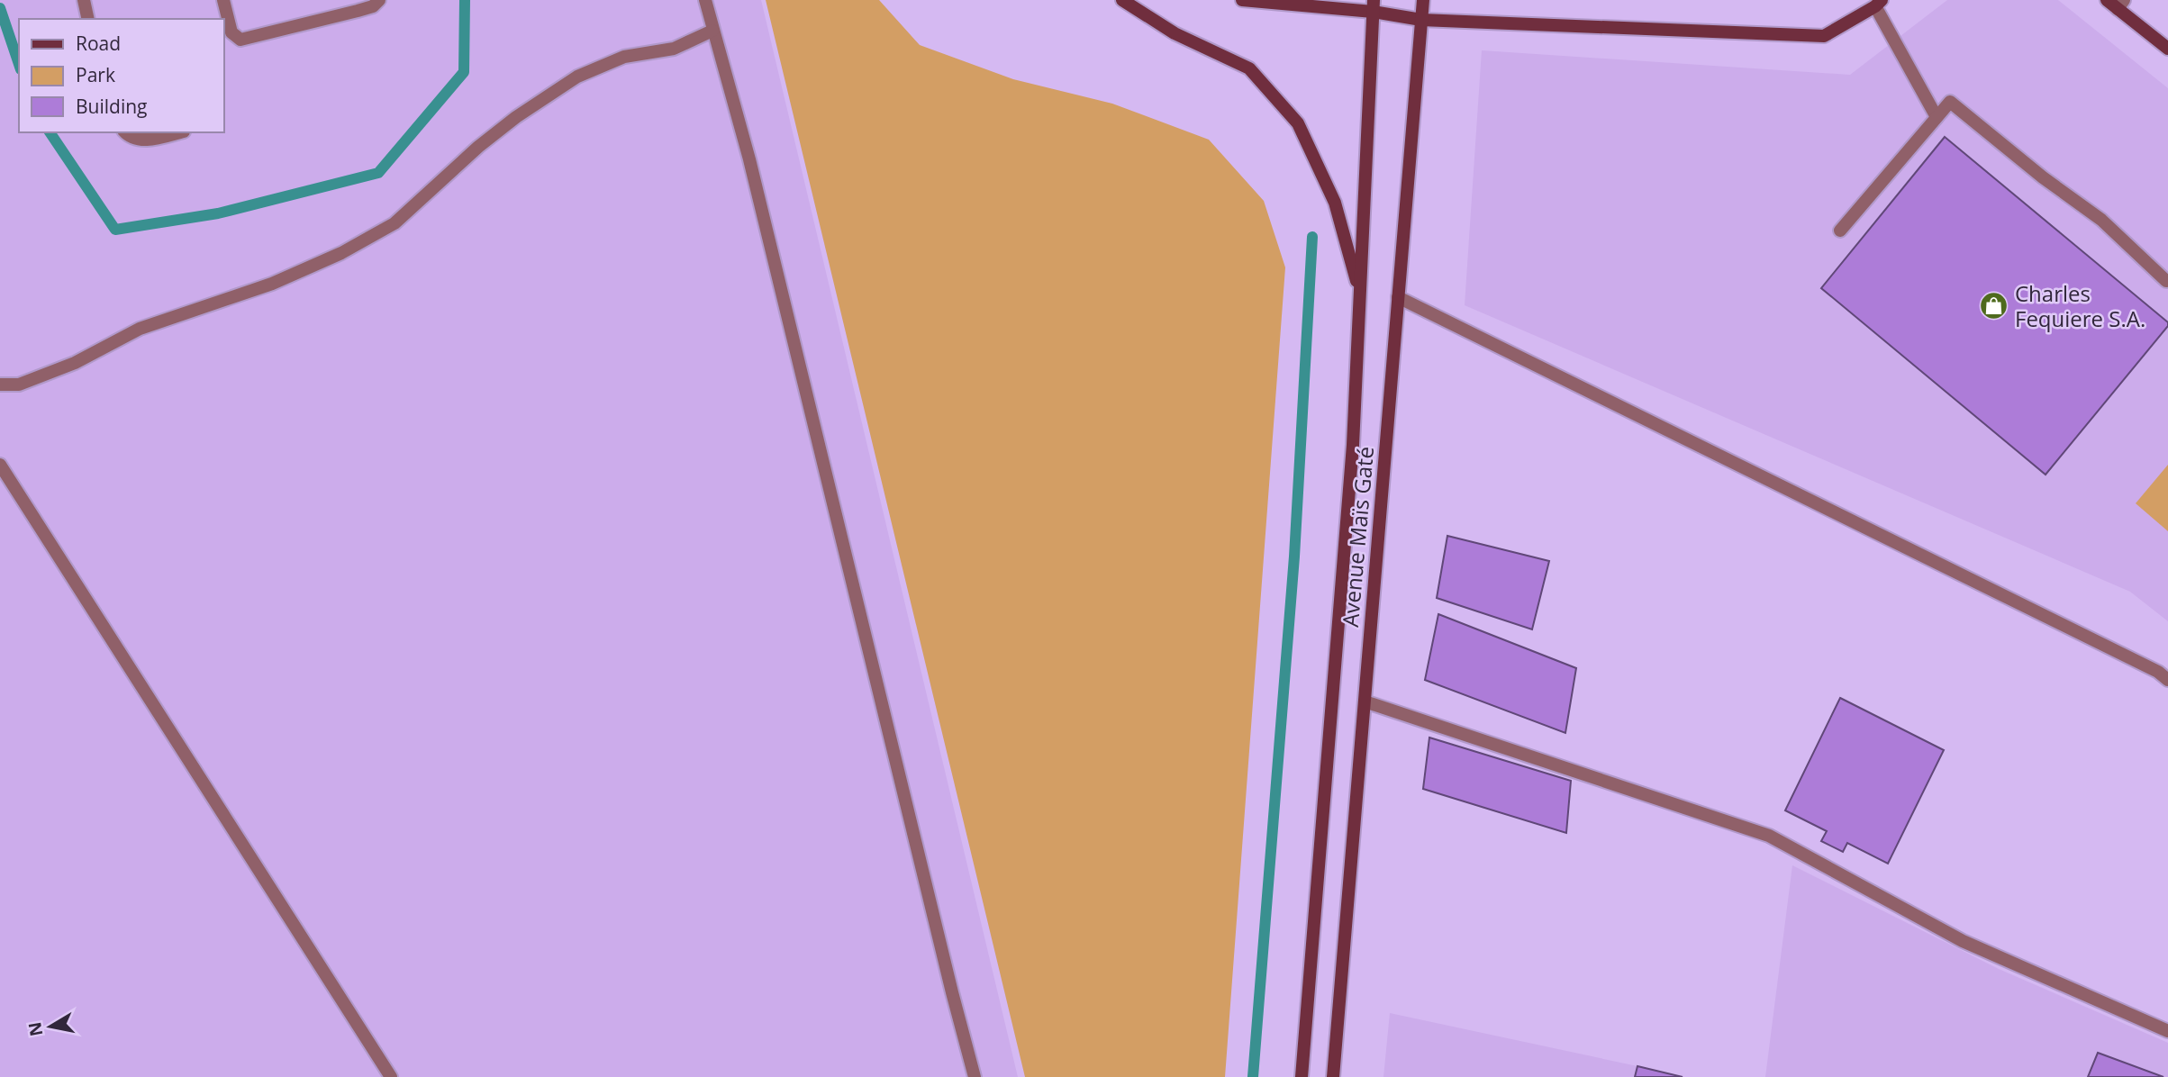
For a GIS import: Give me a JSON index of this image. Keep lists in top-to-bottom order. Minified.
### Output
{"streets":{"main road":["Avenue Maïs Gaté"]},"places":{"shop":["Charles Fequiere S.A."]},"legend":["Road","Park","Building"],"north":"left"}
